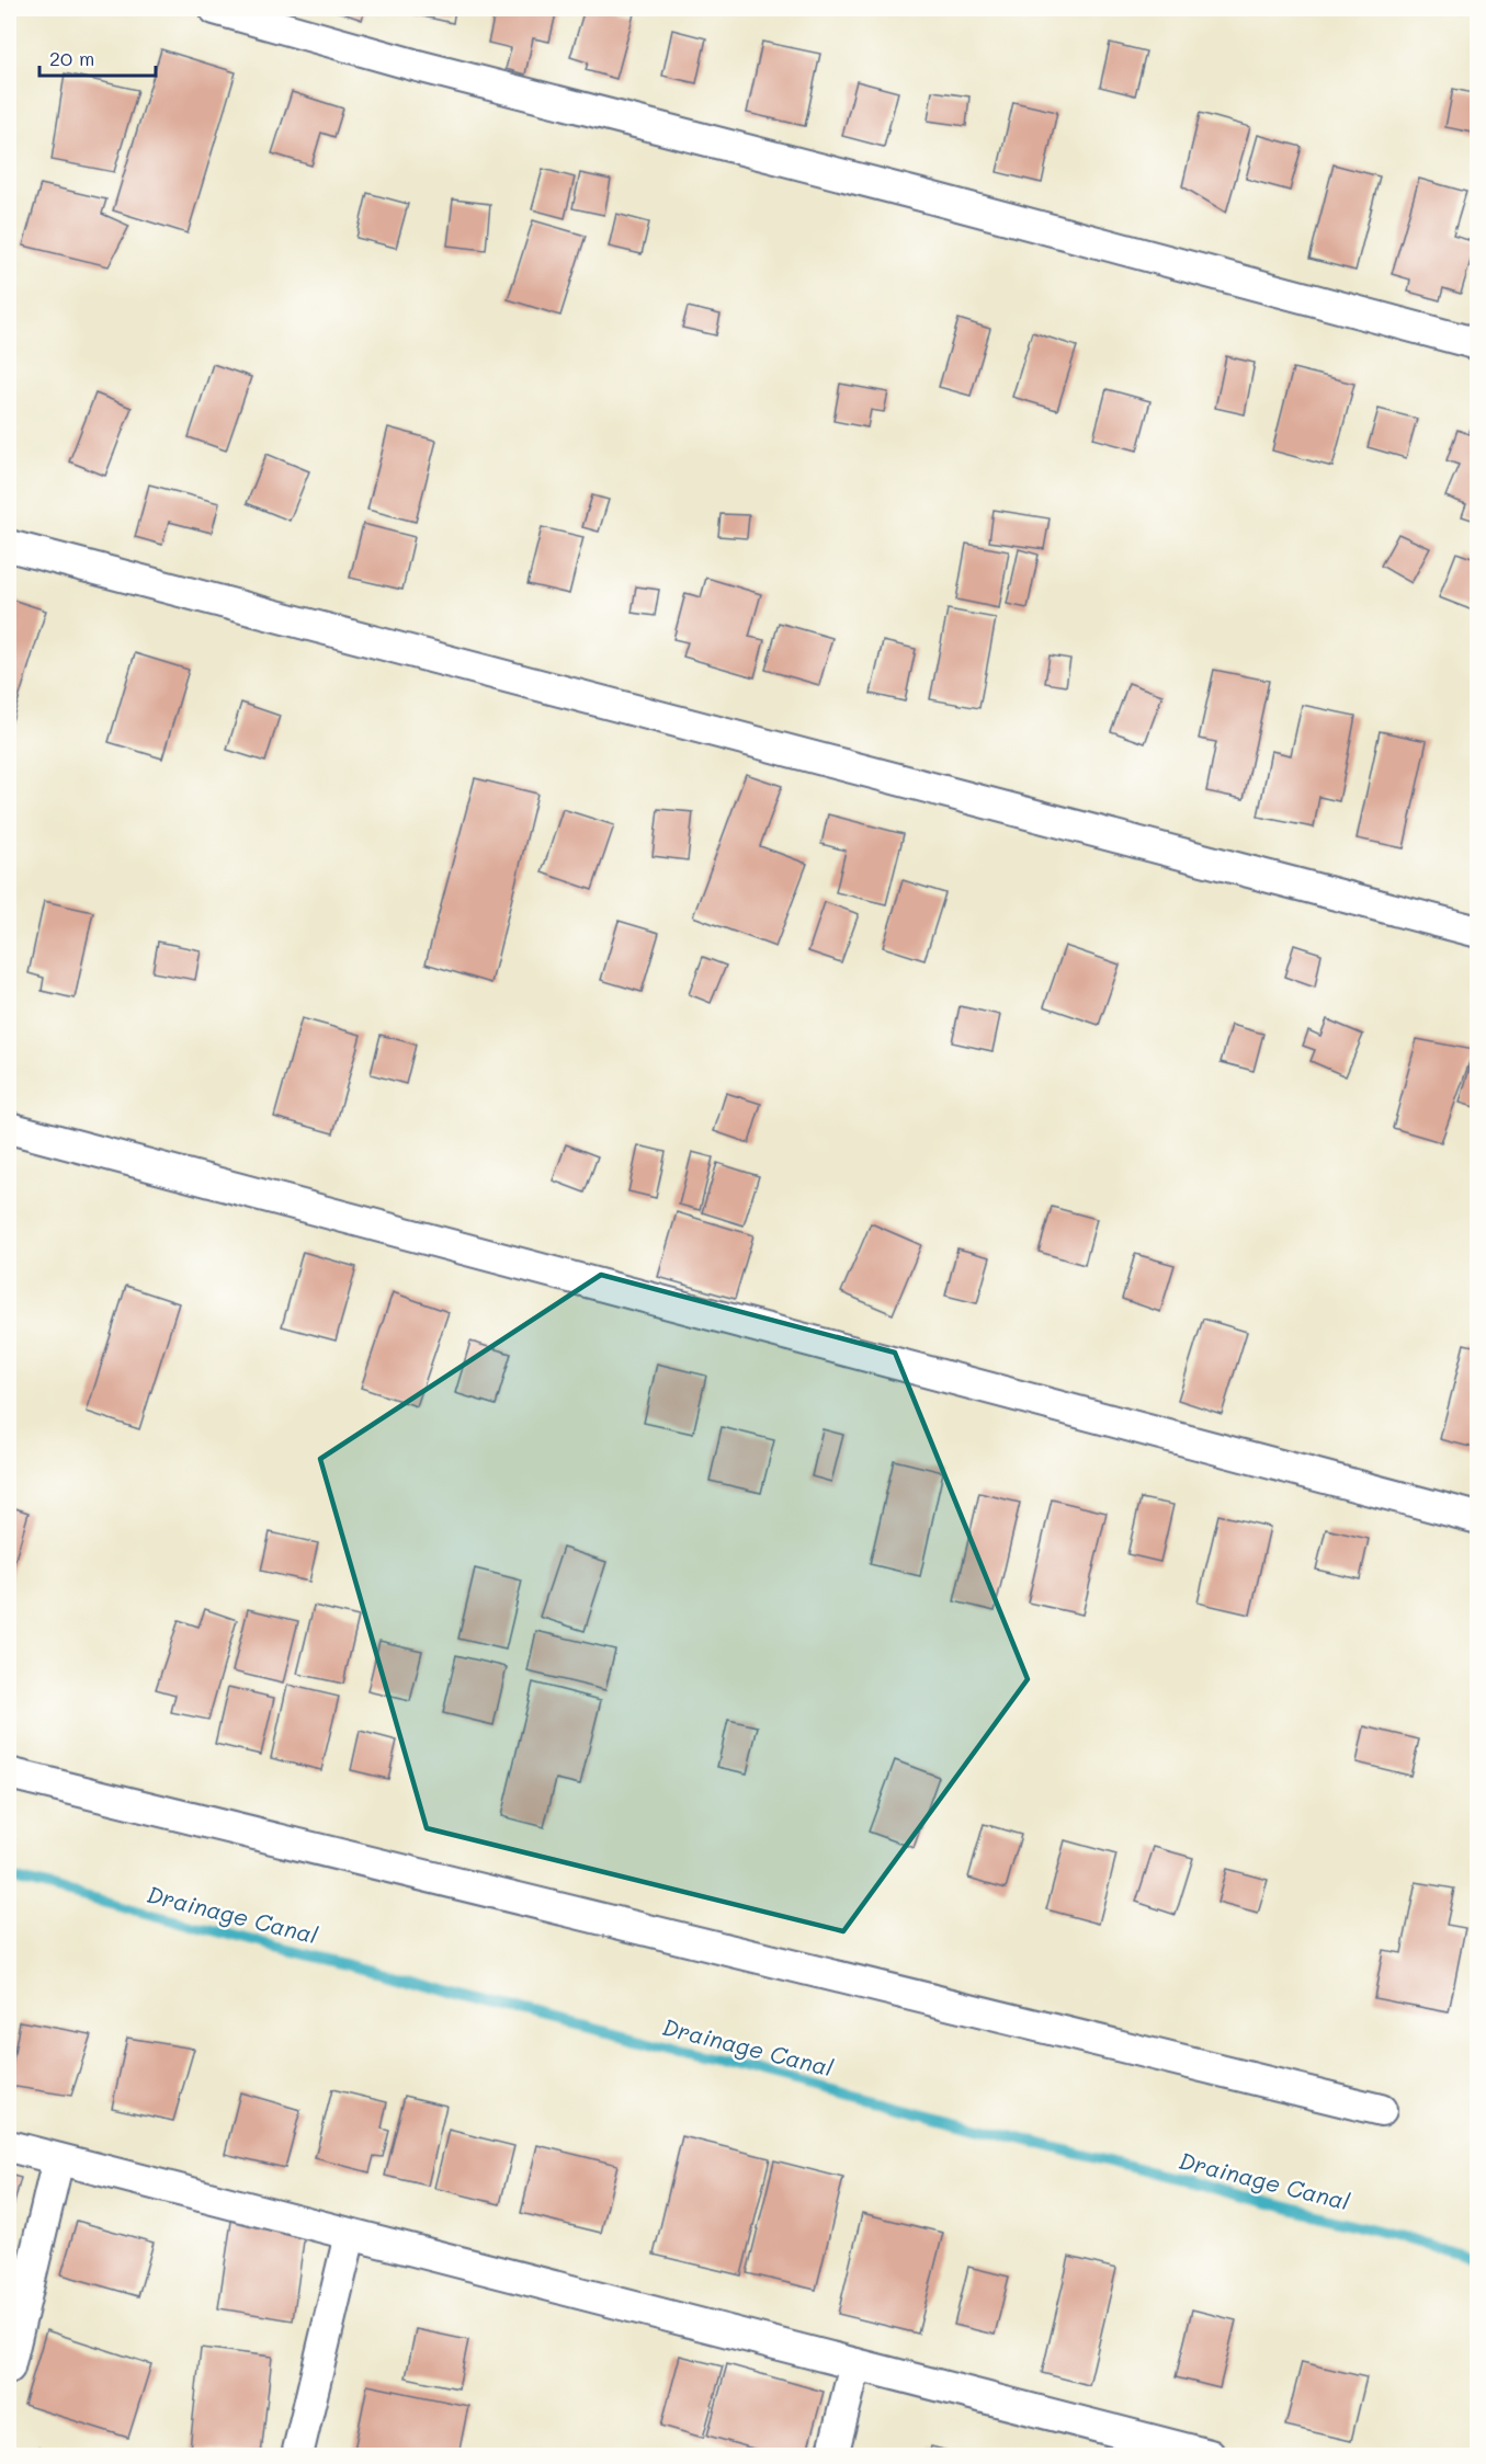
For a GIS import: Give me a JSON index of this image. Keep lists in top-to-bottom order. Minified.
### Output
{"water":["Drainage Canal"],"scale_bar":"20 m"}
